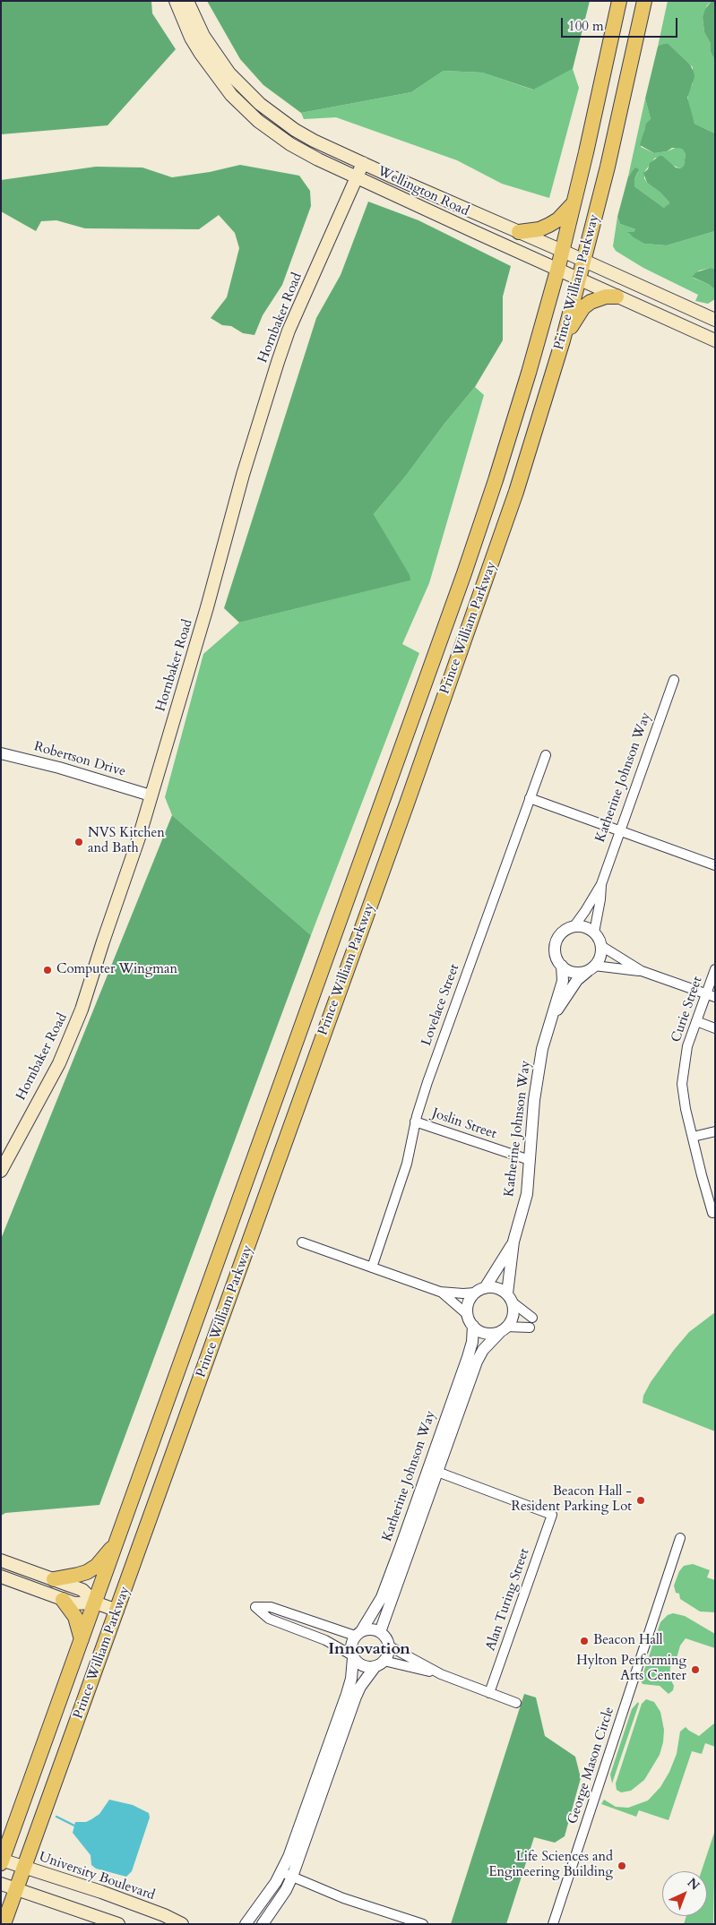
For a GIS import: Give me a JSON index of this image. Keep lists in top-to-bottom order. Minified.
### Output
{"streets":{"highway":["Prince William Parkway"],"main road":["Wellington Road","Hornbaker Road","University Boulevard"],"street":["Robertson Drive","Katherine Johnson Way","Lovelace Street","Curie Street","Joslin Street","Alan Turing Street","George Mason Circle"]},"crossings":[["Wellington Road","Prince William Parkway"],["Wellington Road","Hornbaker Road"],["Prince William Parkway","University Boulevard"],["Hornbaker Road","Robertson Drive"],["Katherine Johnson Way","Joslin Street"],["Katherine Johnson Way","Alan Turing Street"],["Lovelace Street","Joslin Street"]],"districts":["Innovation"],"places":["NVS Kitchen and Bath","Computer Wingman","Beacon Hall - Resident Parking Lot","Beacon Hall","Hylton Performing Arts Center","Life Sciences and Engineering Building"],"scale_bar":"100 m","north":"top right"}
